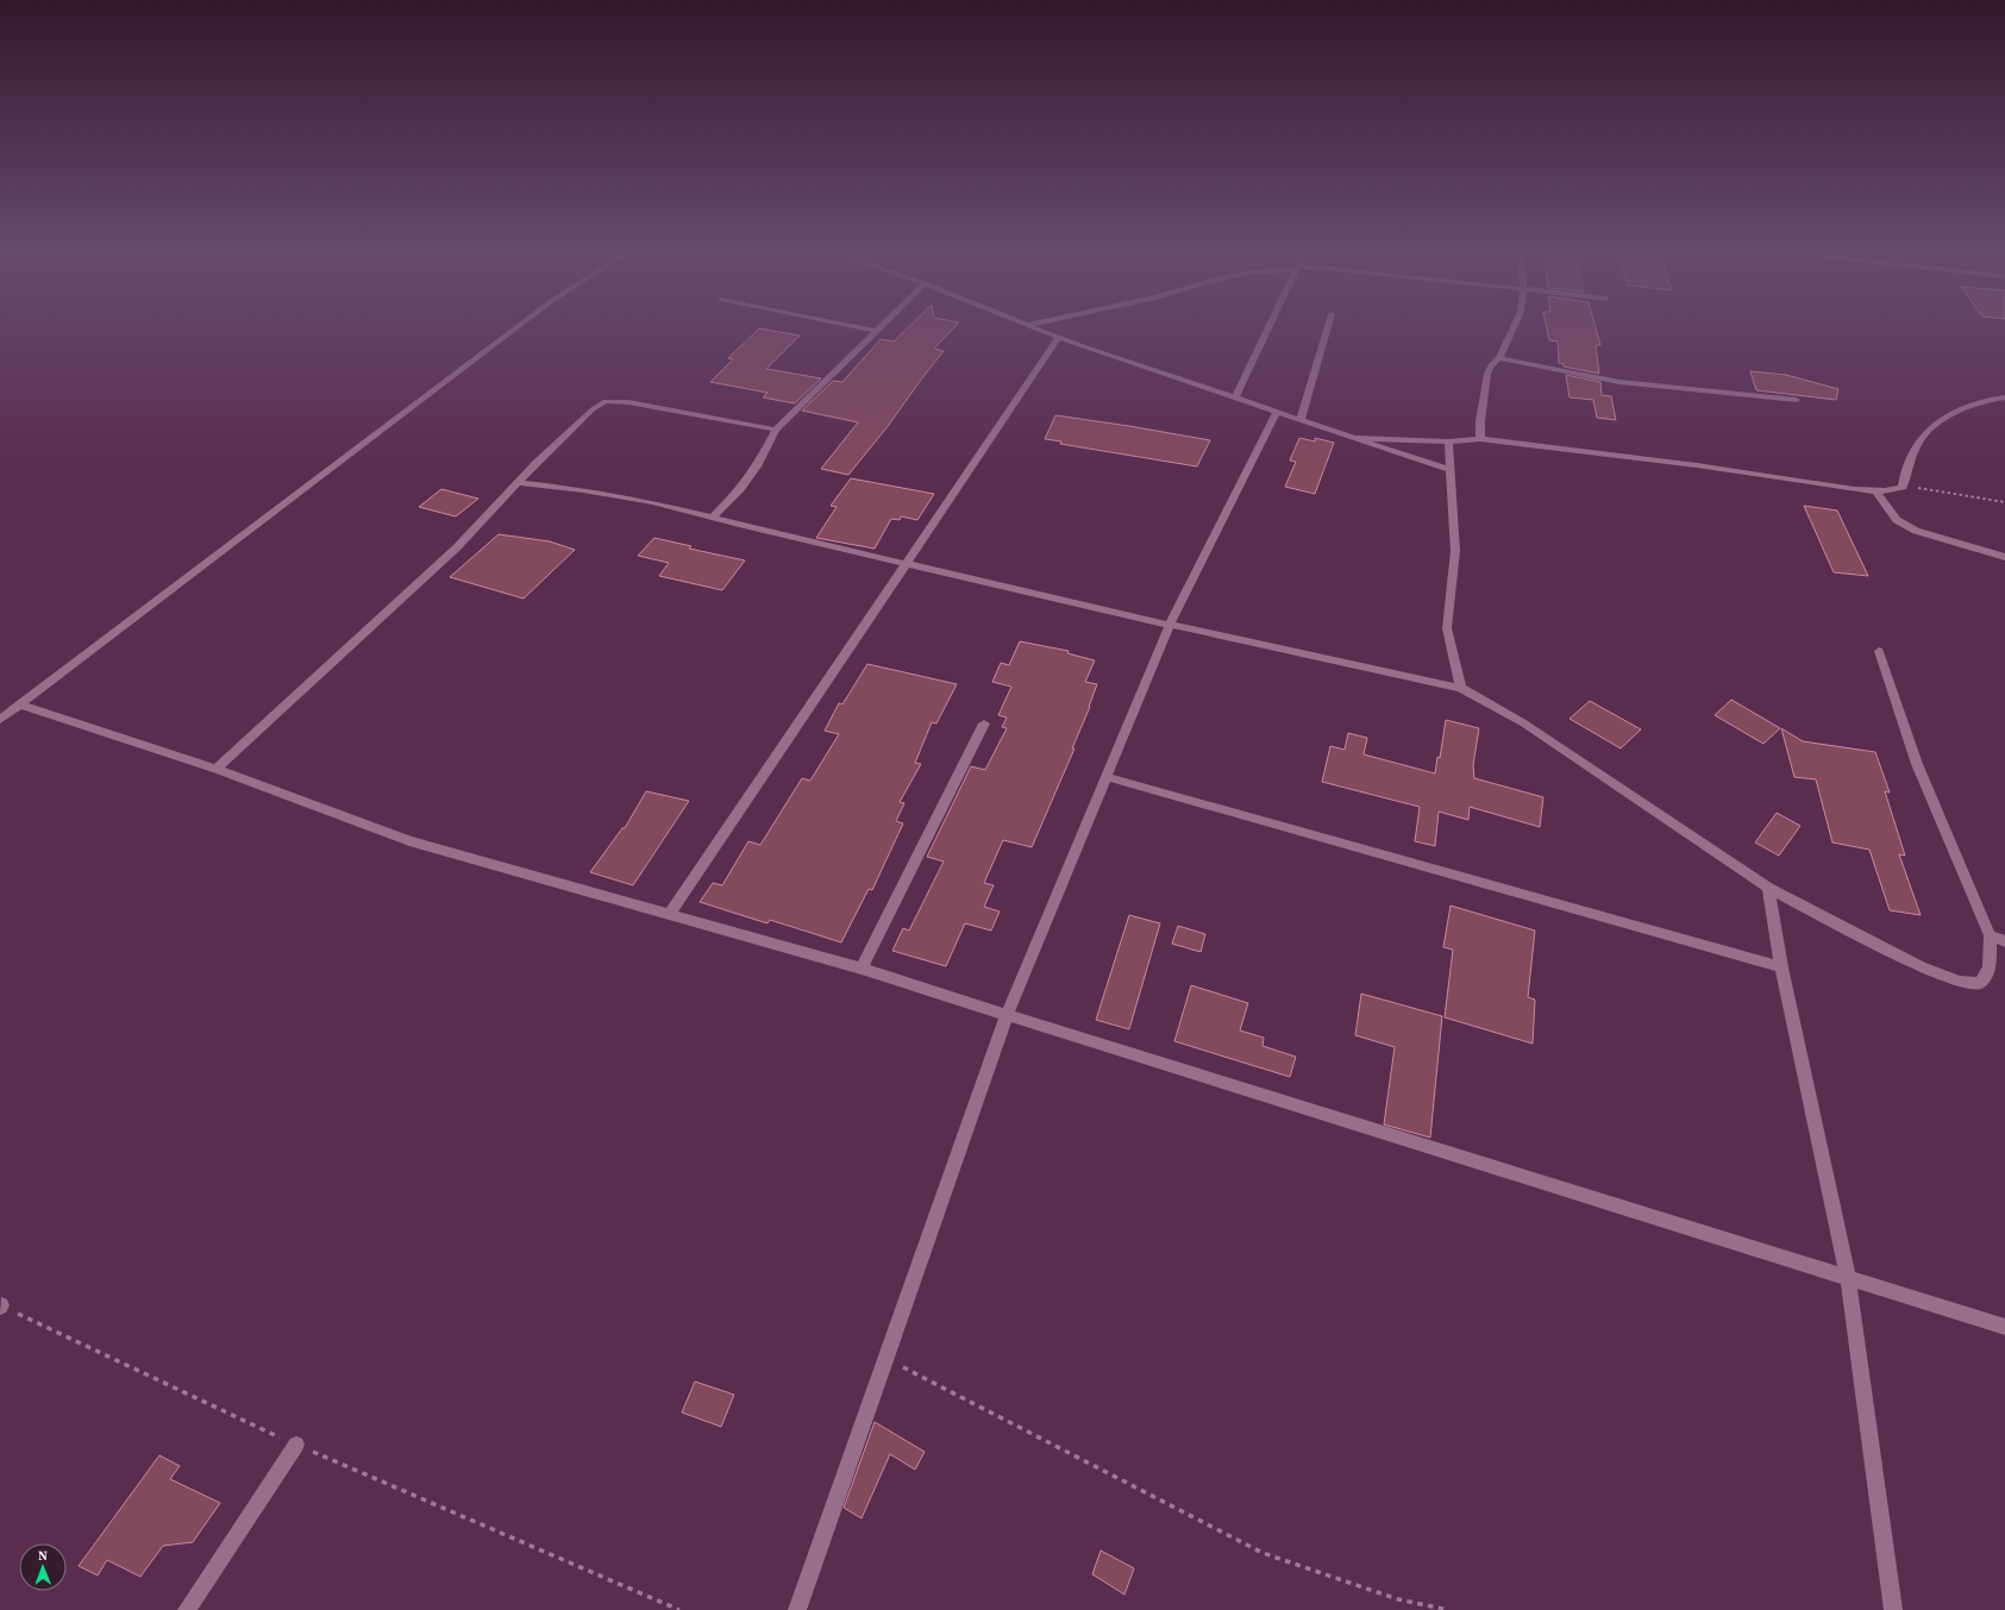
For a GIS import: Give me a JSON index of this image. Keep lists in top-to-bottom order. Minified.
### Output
{"north":"top"}
